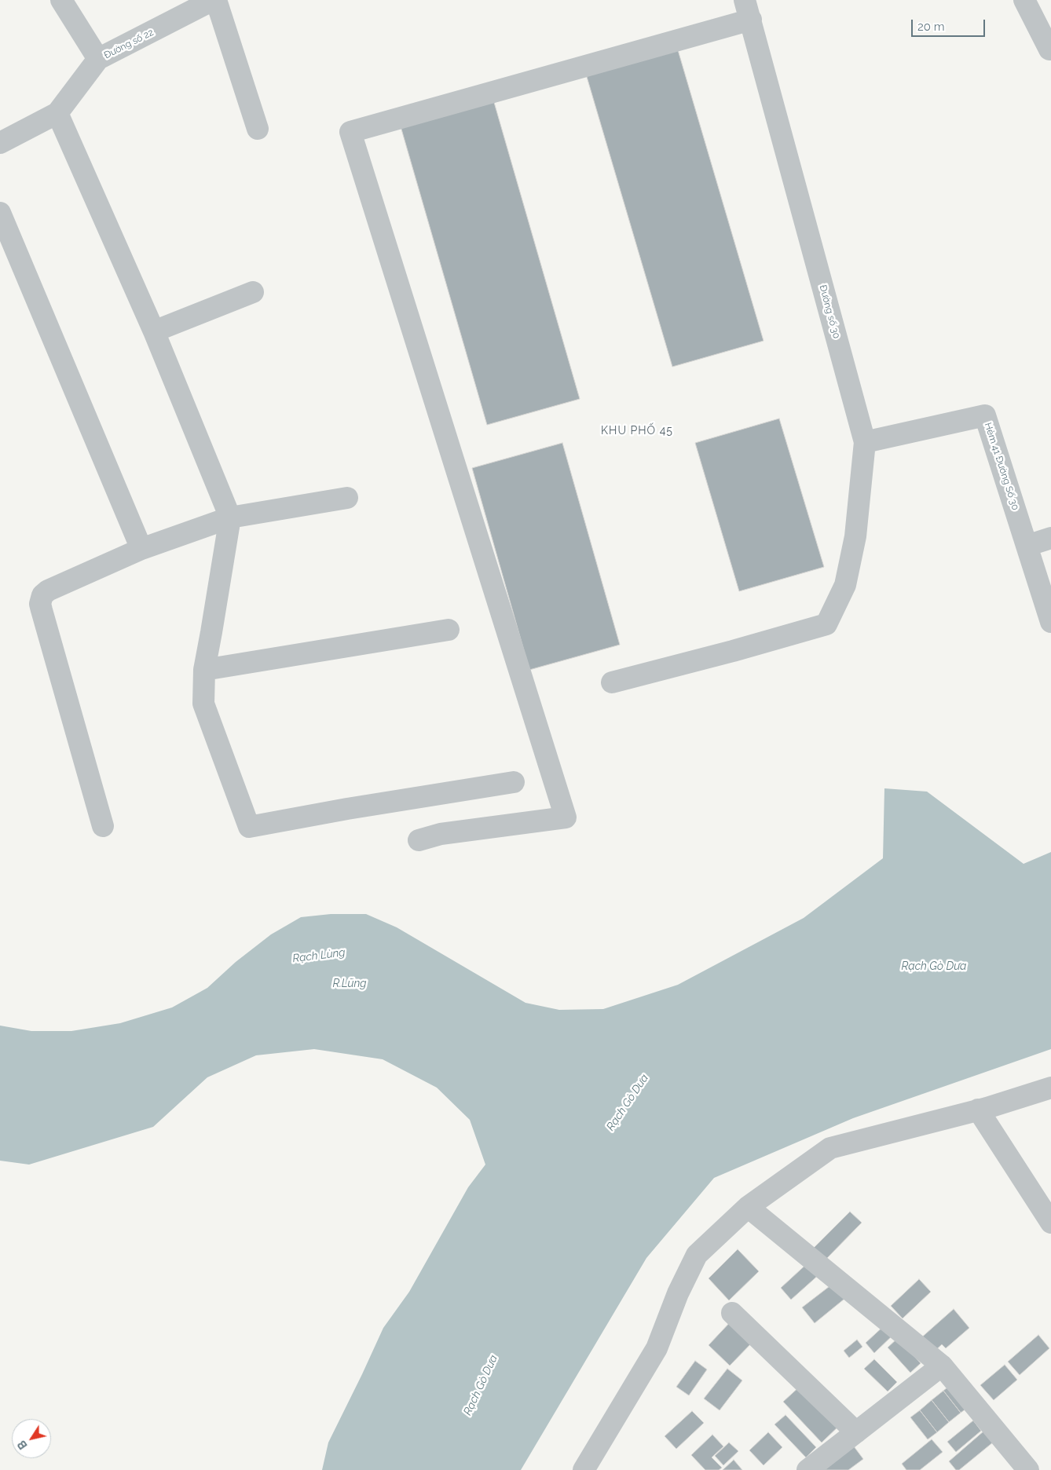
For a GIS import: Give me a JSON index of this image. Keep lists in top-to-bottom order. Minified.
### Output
{"streets":{"street":["Đường số 22","Đường số 30","Hẻm 41 Đường Số 30"]},"crossings":[["Đường số 30","Hẻm 41 Đường Số 30"]],"districts":["KHU PHỐ 45"],"water":["Rạch Lùng","Rạch Gò Dưa","R.Lũng"],"scale_bar":"20 m","north":"bottom left"}
